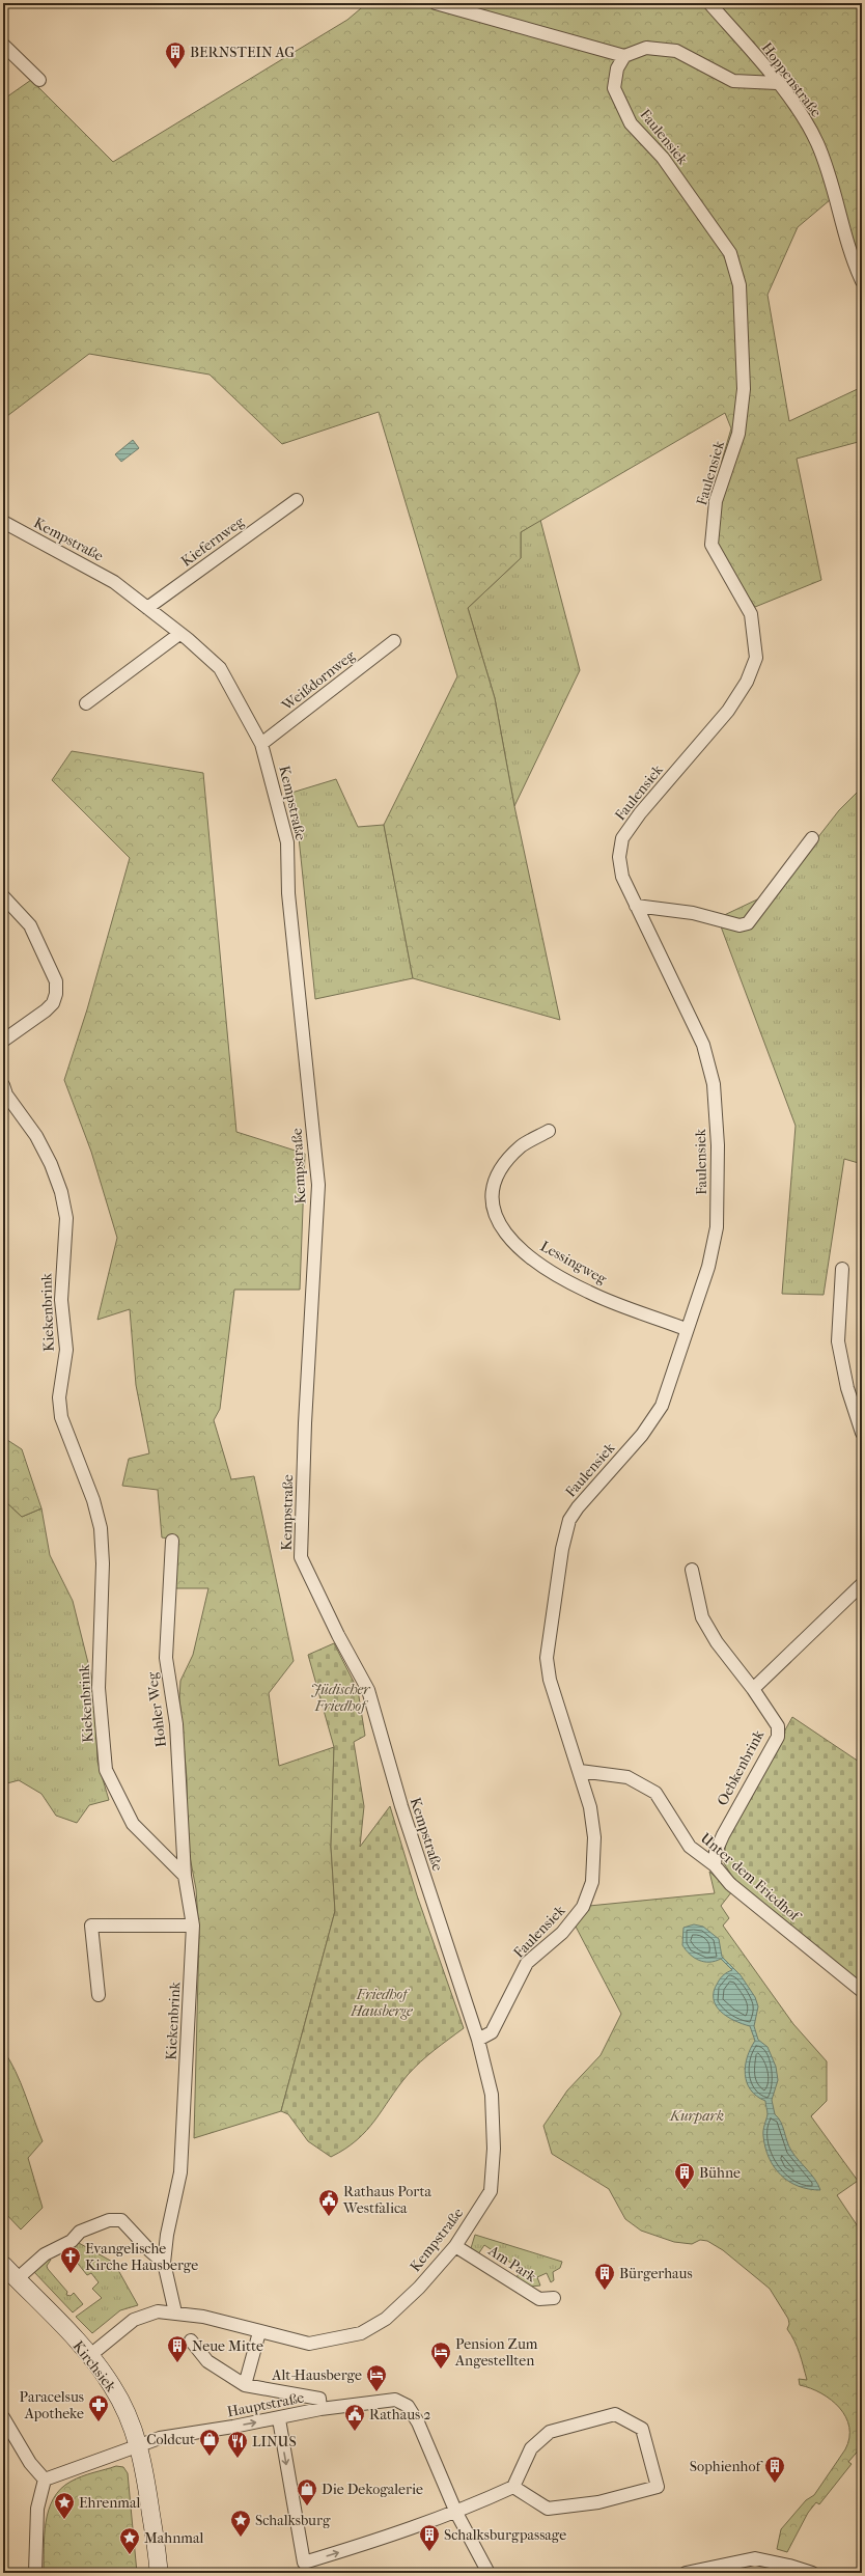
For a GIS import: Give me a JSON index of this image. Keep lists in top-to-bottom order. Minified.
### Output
{"streets":{"main road":["Kirchsiek"],"street":["Hoppenstraße","Faulensiek","Kempstraße","Kiefernweg","Weißdornweg","Lessingweg","Kiekenbrink","Hohler Weg","Oebkenbrink","Unter dem Friedhof","Am Park","Hauptstraße"]},"crossings":[["Faulensiek","Kempstraße"],["Faulensiek","Lessingweg"],["Faulensiek","Unter dem Friedhof"],["Kempstraße","Kiefernweg"],["Kempstraße","Weißdornweg"],["Kempstraße","Kiekenbrink"],["Kempstraße","Am Park"],["Kempstraße","Kirchsiek"],["Kiekenbrink","Hohler Weg"],["Oebkenbrink","Unter dem Friedhof"],["Kirchsiek","Hauptstraße"]],"parks":["Jüdischer Friedhof","Friedhof Hausberge","Kurpark"],"places":{"building":["BERNSTEIN AG","Bühne","Bürgerhaus","Neue Mitte","Sophienhof","Schalksburgpassage"],"public building":["Rathaus Porta Westfalica","Rathaus 2"],"church":["Evangelische Kirche Hausberge"],"hotel":["Pension Zum Angestellten","Alt-Hausberge"],"pharmacy":["Paracelsus Apotheke"],"shop":["Coldcut","Die Dekogalerie"],"restaurant":["LINUS"],"place":["Ehrenmal","Schalksburg","Mahnmal"]}}
